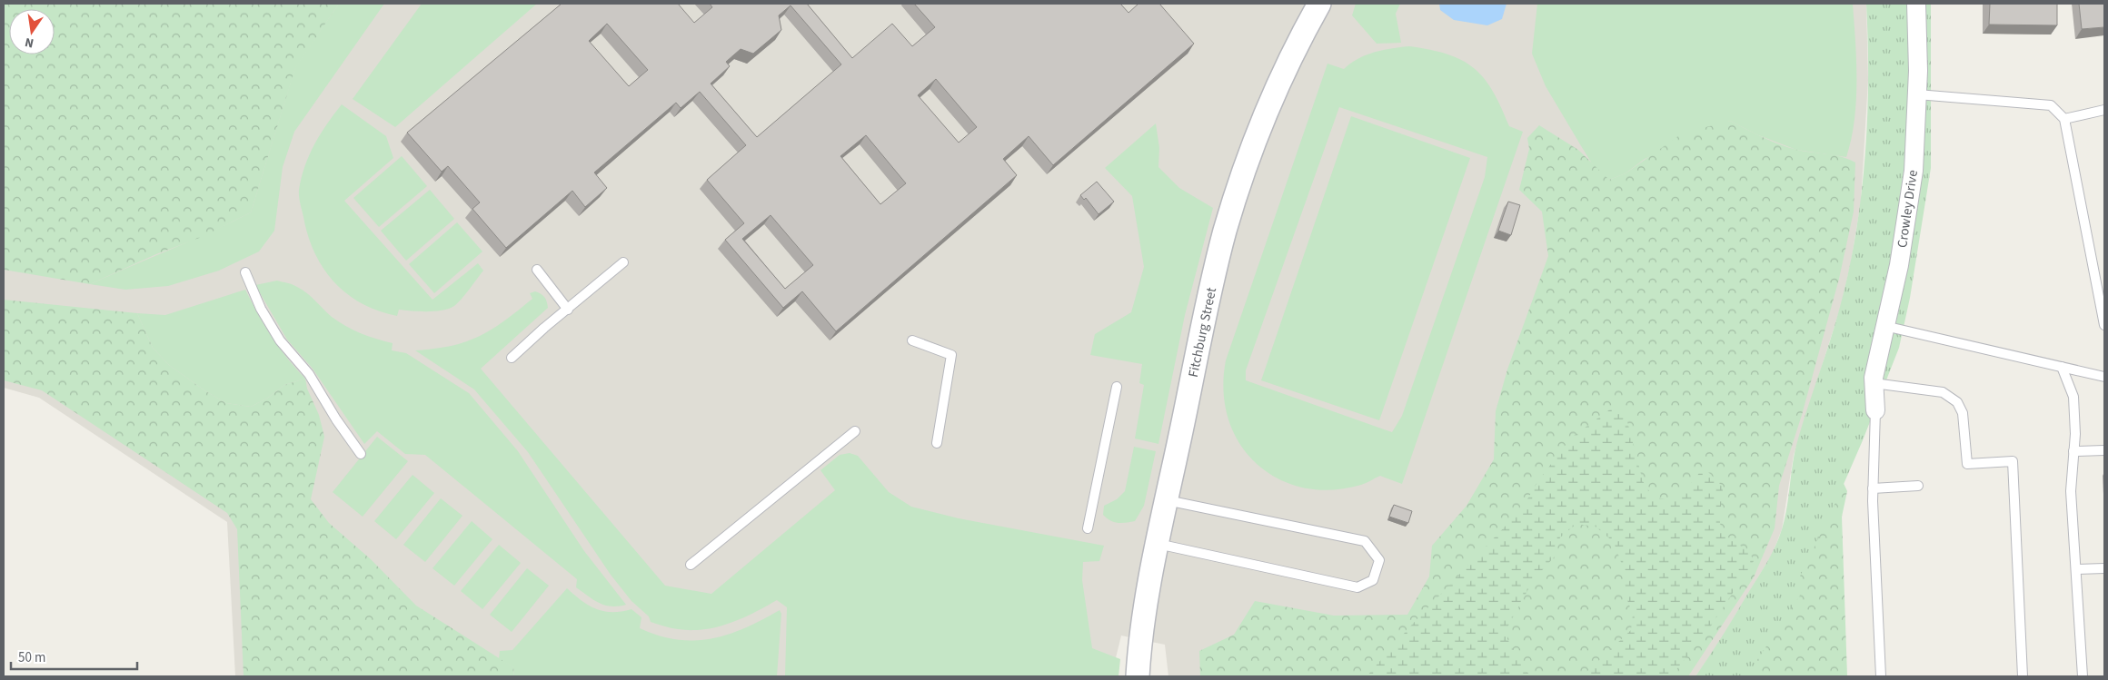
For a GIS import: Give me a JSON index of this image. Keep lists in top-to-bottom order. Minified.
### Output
{"streets":{"street":["Crowley Drive","Fitchburg Street"]},"scale_bar":"50 m","north":"bottom"}
